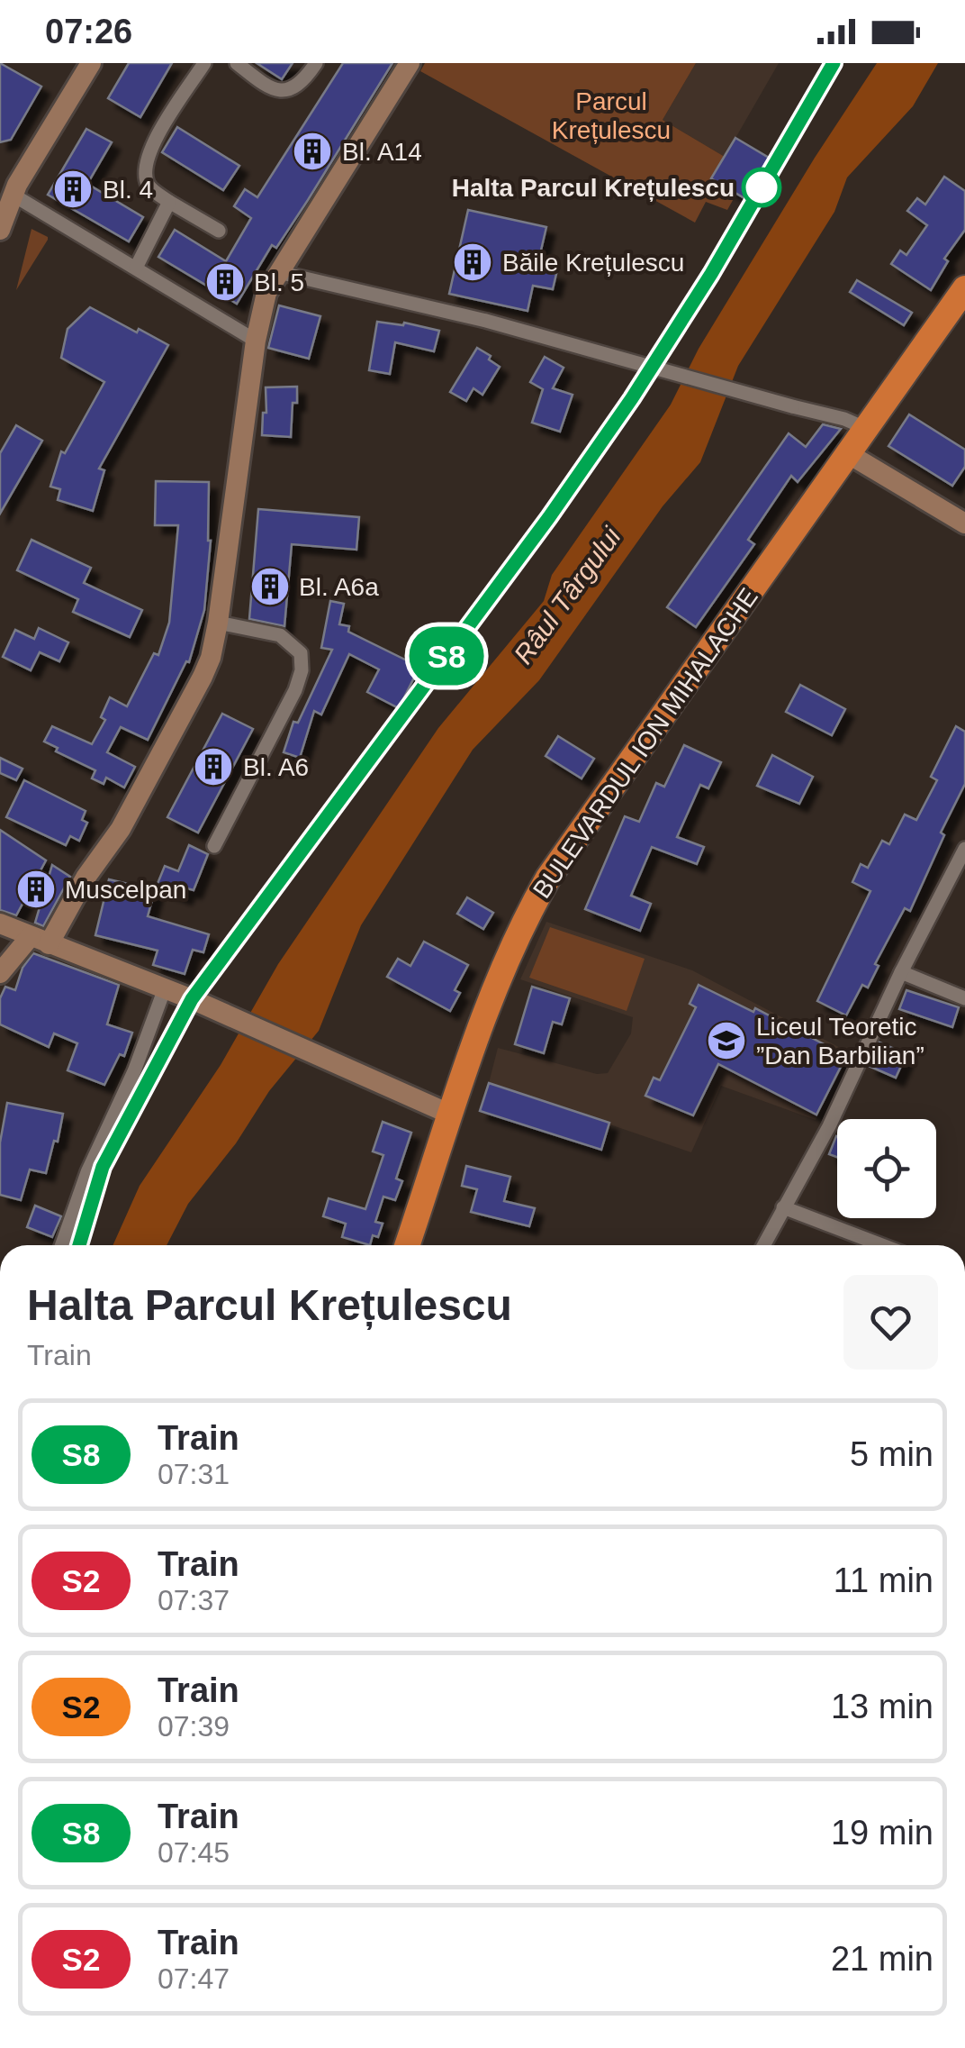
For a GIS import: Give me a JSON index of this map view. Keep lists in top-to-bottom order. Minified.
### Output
{"streets":{"highway":["BULEVARDUL ION MIHALACHE"]},"water":["Râul Târgului"],"parks":["Parcul Krețulescu"],"places":{"building":["Bl. A14","Bl. 4","Băile Krețulescu","Bl. 5","Bl. A6a","Bl. A6","Muscelpan"],"other":["Halta Parcul Krețulescu"],"school or university":["Liceul Teoretic ”Dan Barbilian”"]},"page":{"status":"07:26","on_map":"S8","heading":["Halta Parcul Krețulescu","Train"],"list":[{"mark":"S8","name":"Train","note":"07:31","value":"5 min"},{"mark":"S2","name":"Train","note":"07:37","value":"11 min"},{"mark":"S2","name":"Train","note":"07:39","value":"13 min"},{"mark":"S8","name":"Train","note":"07:45","value":"19 min"},{"mark":"S2","name":"Train","note":"07:47","value":"21 min"}]}}
